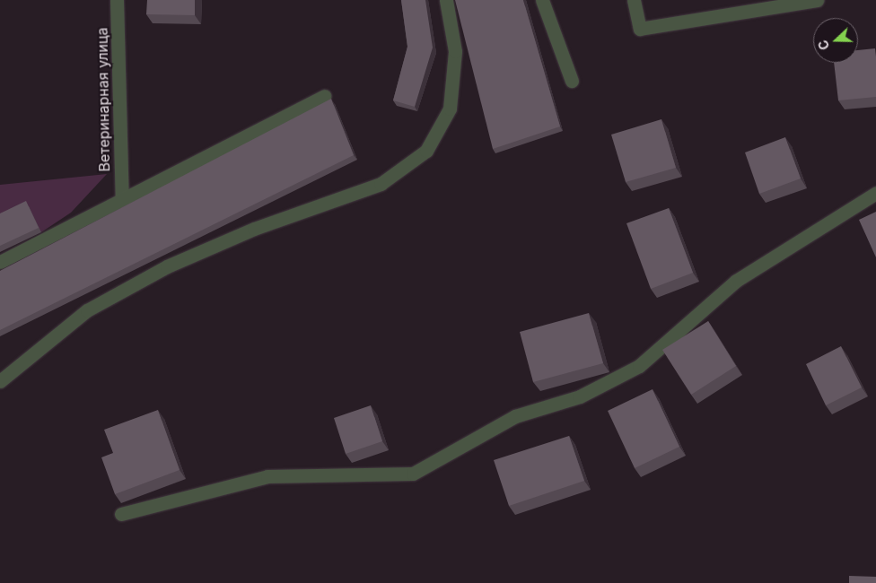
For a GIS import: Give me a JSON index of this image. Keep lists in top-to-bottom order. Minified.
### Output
{"streets":{"street":["Ветеринарная улица"]},"north":"left"}
